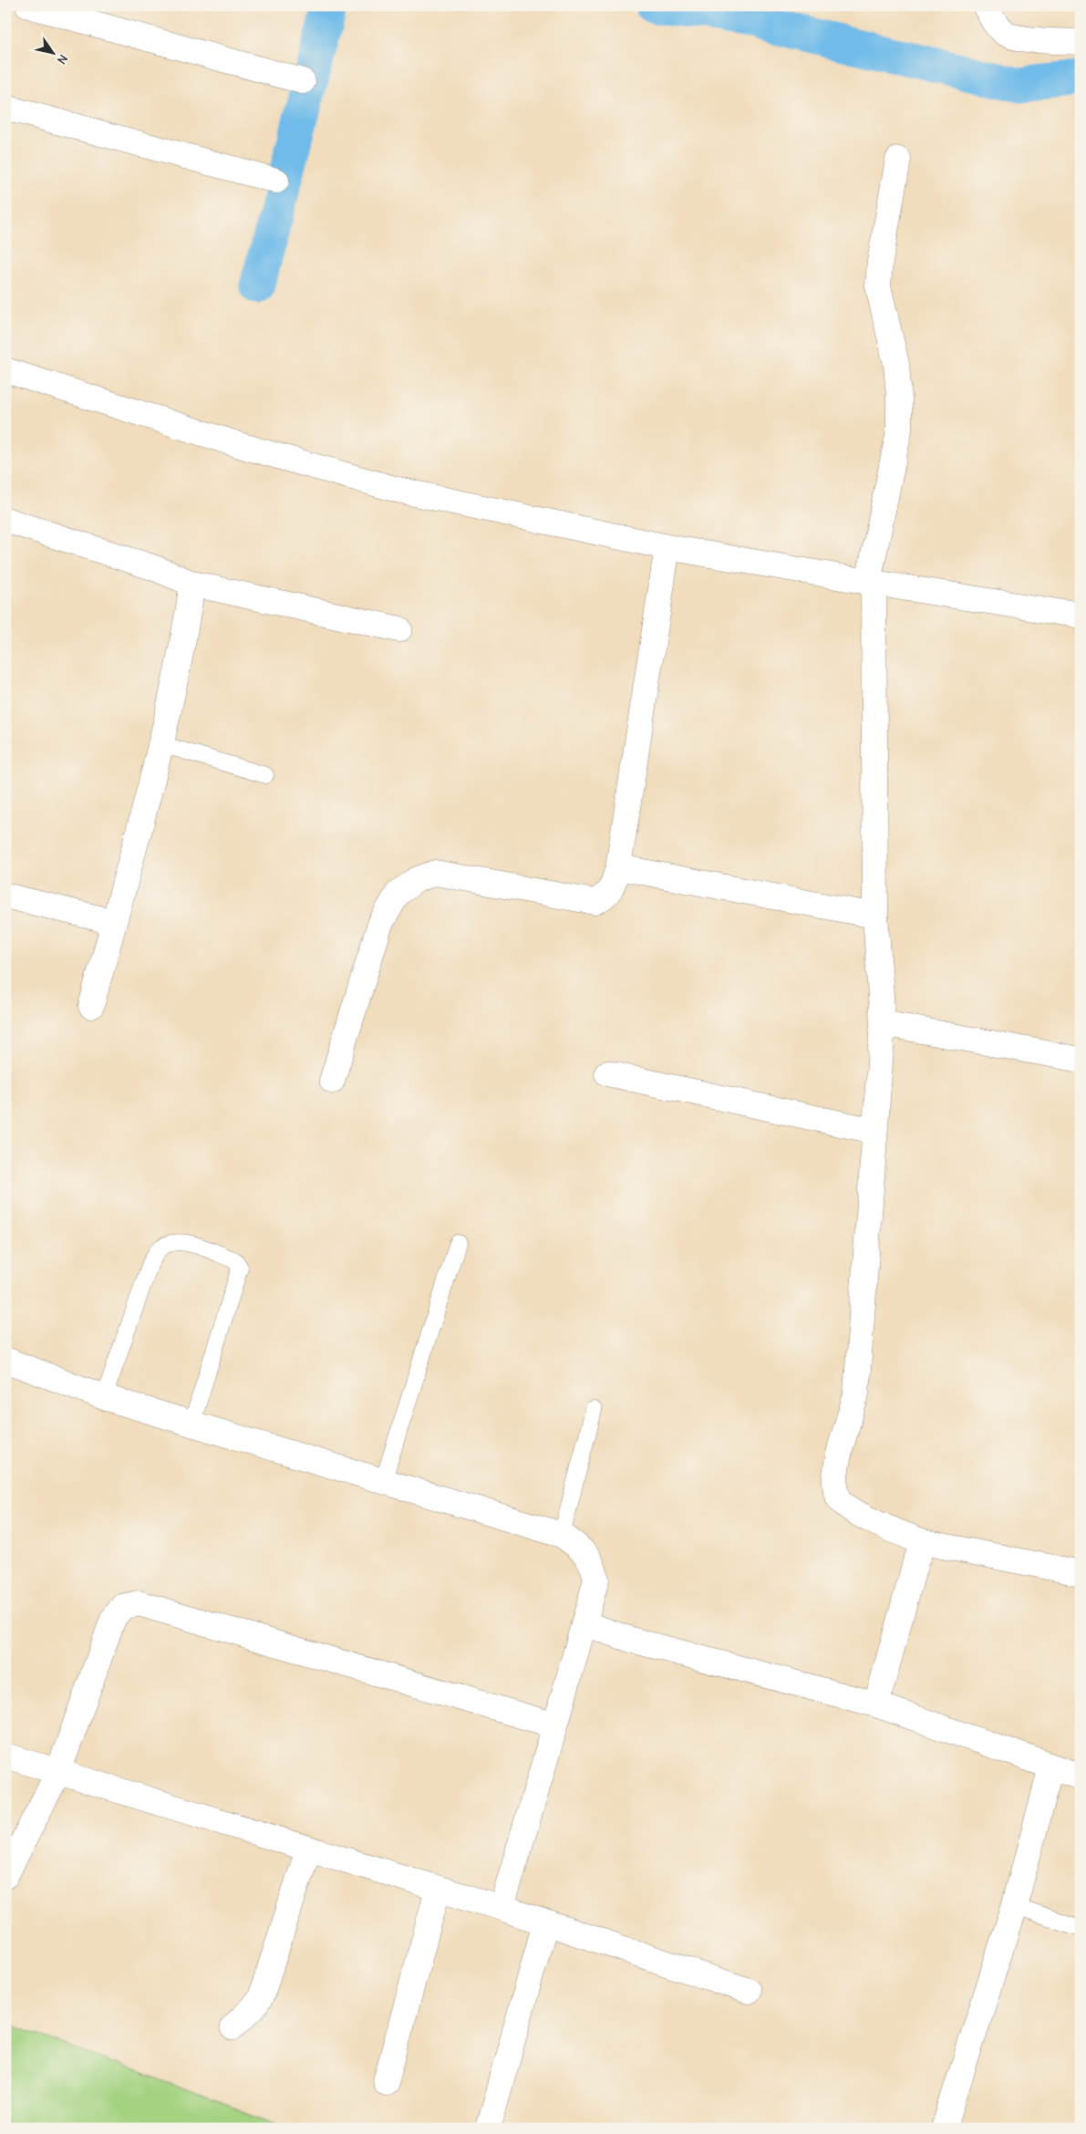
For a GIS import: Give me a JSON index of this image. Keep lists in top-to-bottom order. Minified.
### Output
{"north":"bottom right"}
